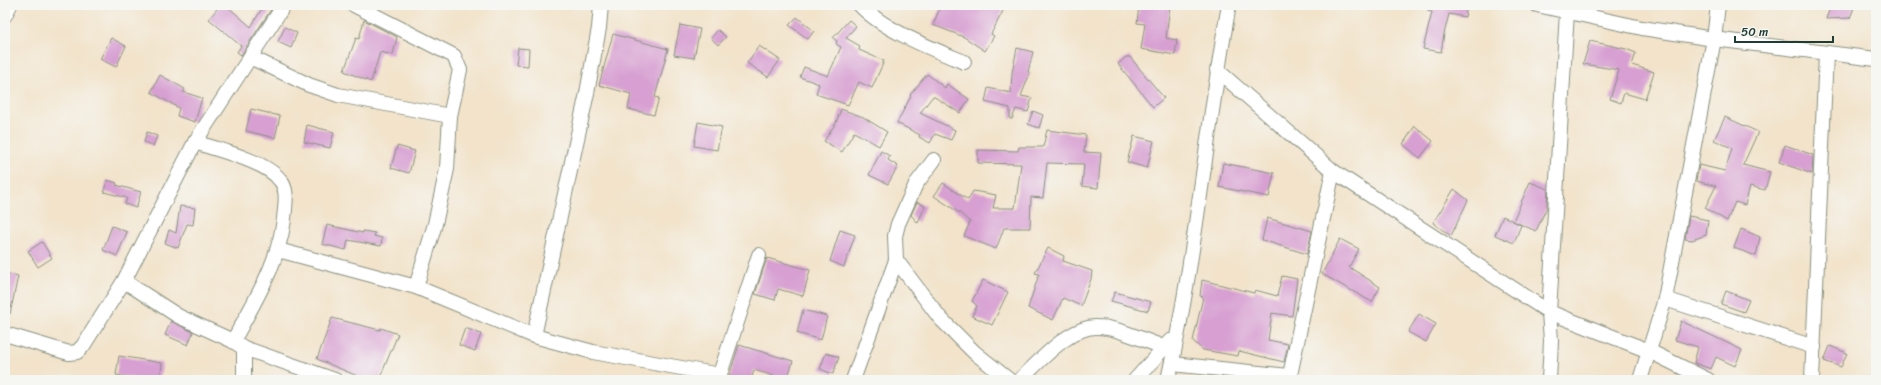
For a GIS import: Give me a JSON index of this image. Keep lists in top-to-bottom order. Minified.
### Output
{"scale_bar":"50 m"}
